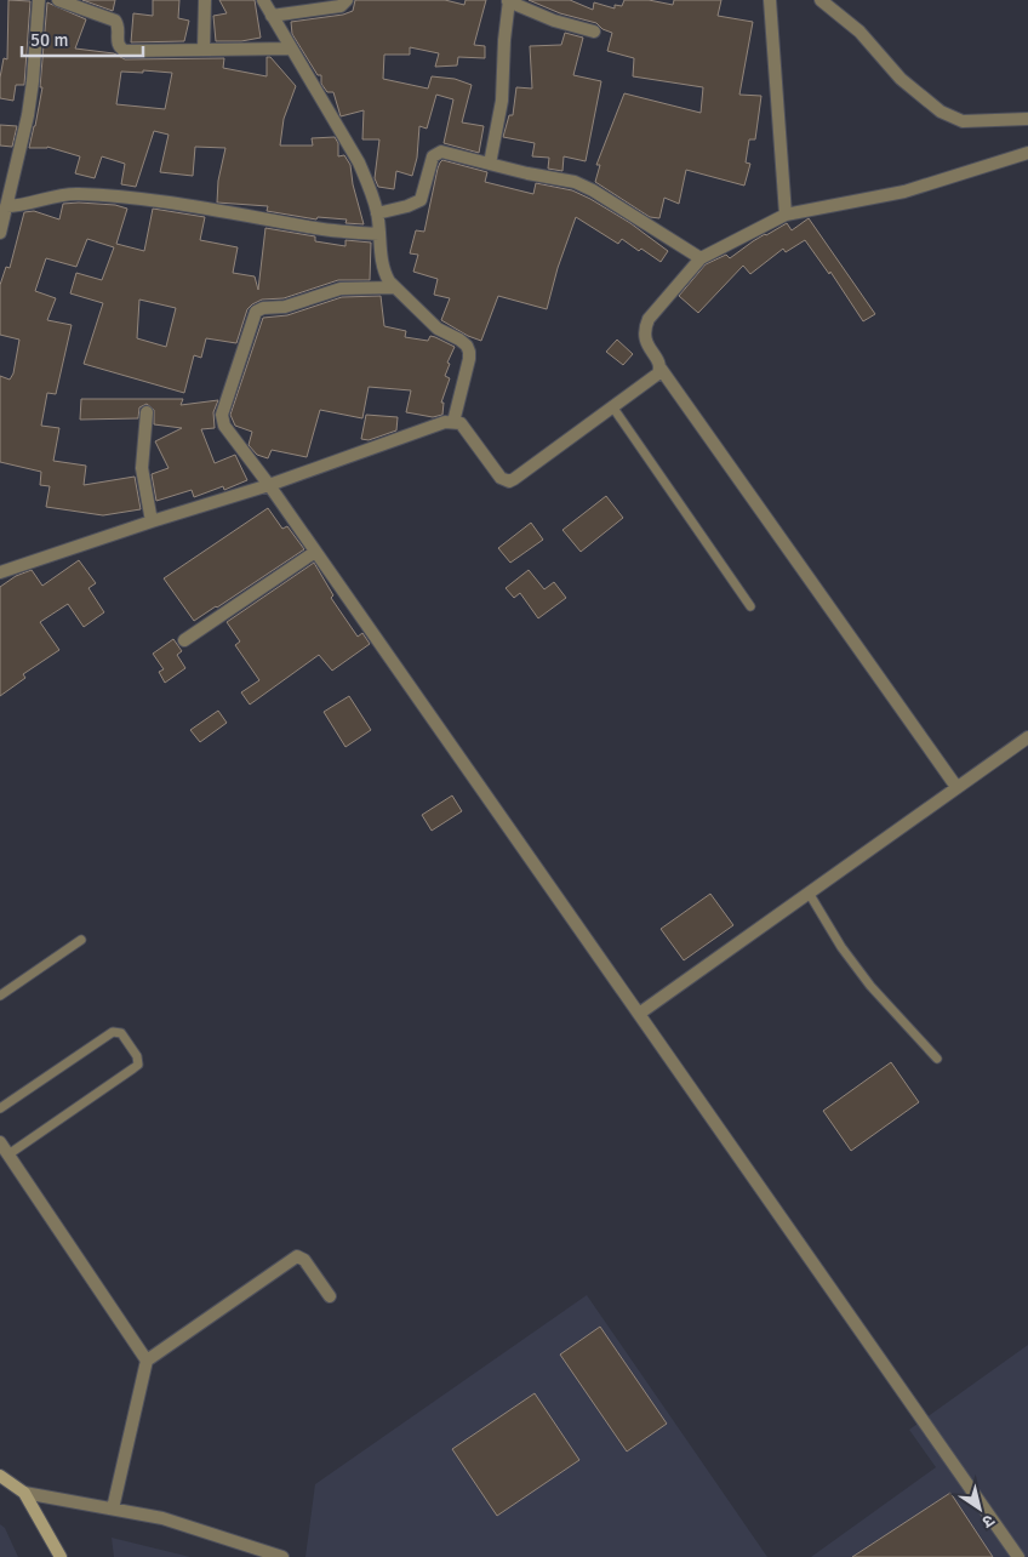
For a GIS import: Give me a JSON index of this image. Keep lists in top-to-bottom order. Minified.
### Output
{"scale_bar":"50 m","north":"bottom right"}
